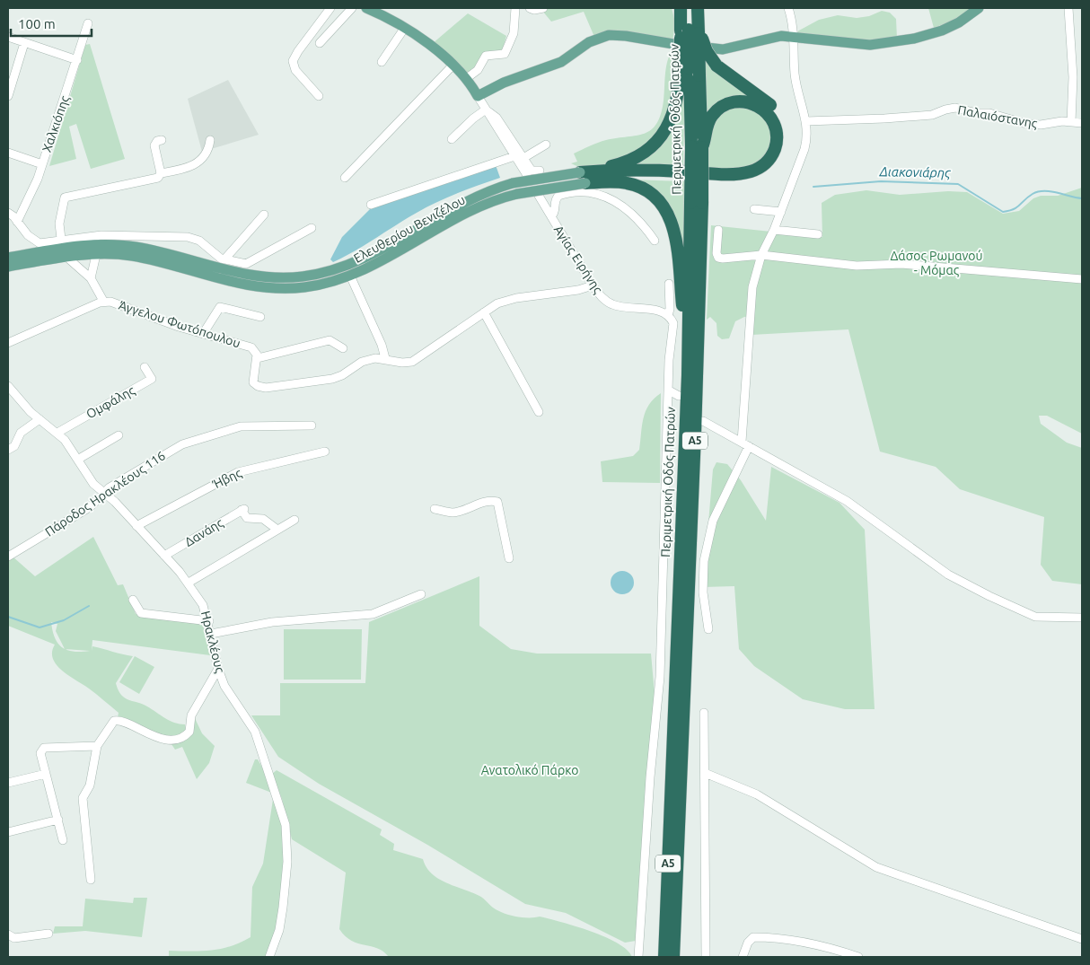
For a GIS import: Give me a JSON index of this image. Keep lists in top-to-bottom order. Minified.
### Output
{"streets":{"highway":["Περιμετρική Οδός Πατρών","Α5"],"main road":["Ελευθερίου Βενιζέλου"],"street":["Παλαιόστανης","Χαλκιόπης","Αγίας Ειρήνης","Άγγελου Φωτόπουλου","Ομφάλης","Ήβης","Πάροδος Ηρακλέους 116","Δανάης","Ηρακλέους"]},"crossings":[["Ομφάλης","Ηρακλέους"],["Ήβης","Ηρακλέους"],["Πάροδος Ηρακλέους 116","Ηρακλέους"],["Δανάης","Ηρακλέους"]],"water":["Διακονιάρης"],"parks":["Δάσος Ρωμανού - Μόμας","Ανατολικό Πάρκο"],"scale_bar":"100 m"}
